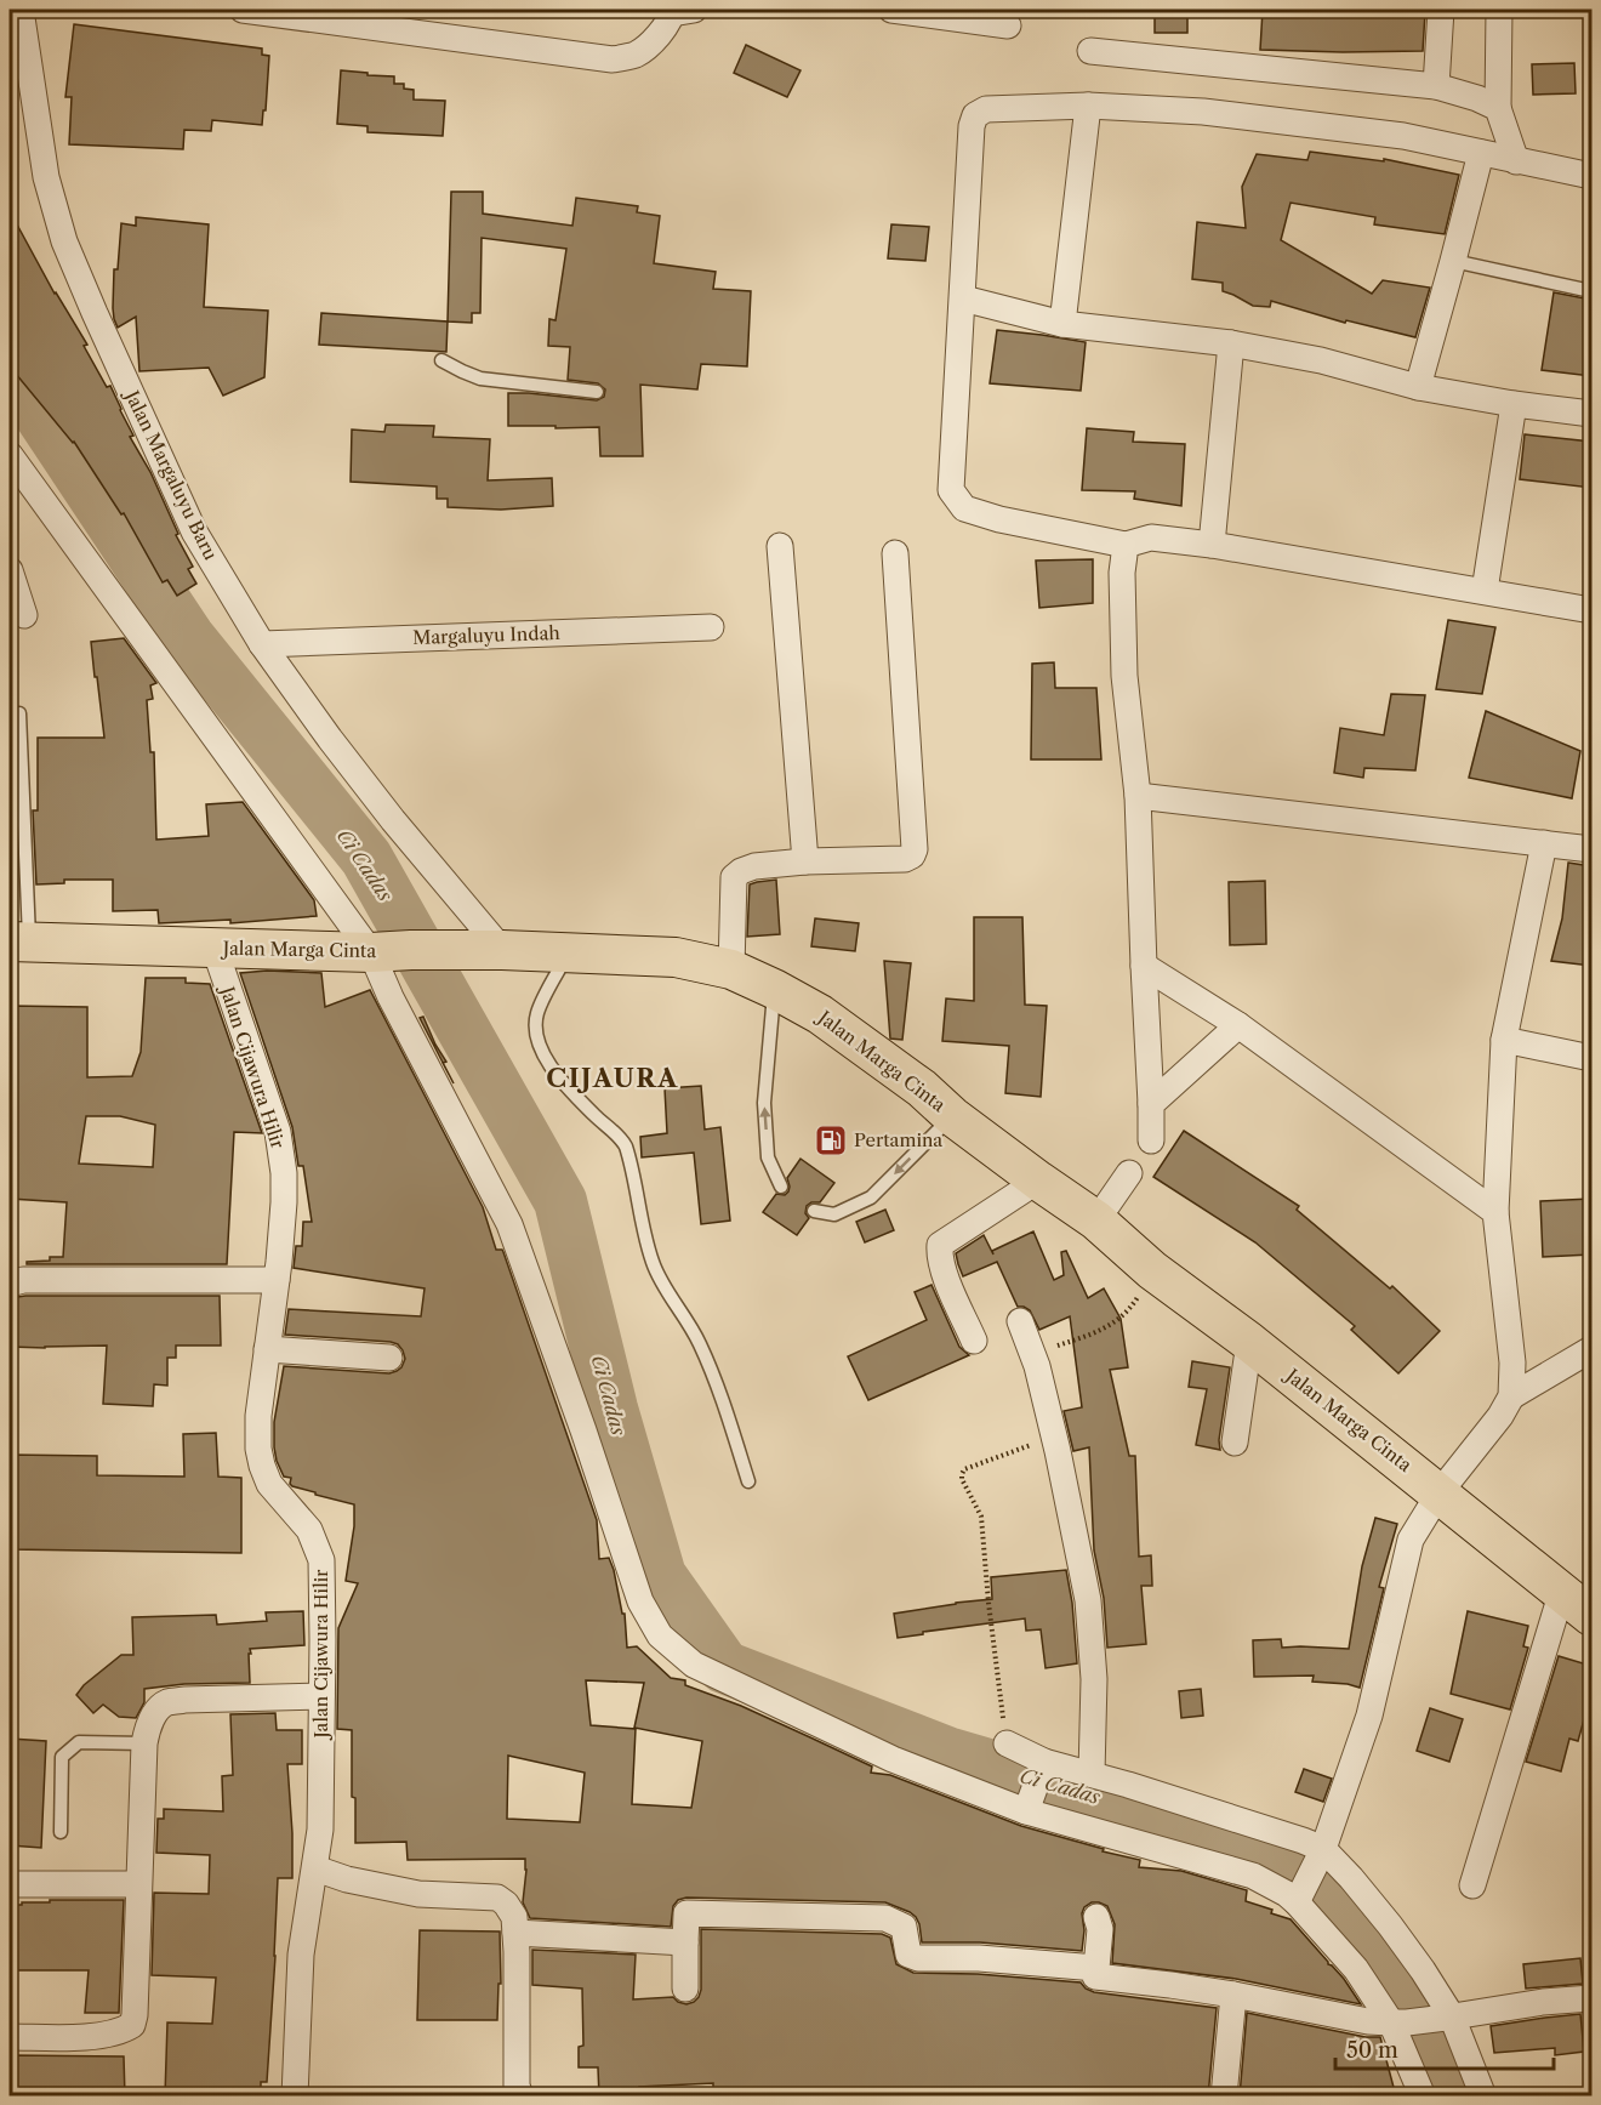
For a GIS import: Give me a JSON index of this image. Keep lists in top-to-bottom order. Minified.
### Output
{"streets":{"main road":["Jalan Marga Cinta"],"street":["Jalan Margaluyu Baru","Margaluyu Indah","Jalan Cijawura Hilir"]},"crossings":[["Jalan Margaluyu Baru","Margaluyu Indah"],["Jalan Margaluyu Baru","Jalan Marga Cinta"],["Jalan Marga Cinta","Jalan Cijawura Hilir"]],"districts":["CIJAURA"],"water":["Ci Cadas"],"places":{"fuel station":["Pertamina"]},"scale_bar":"50 m"}
